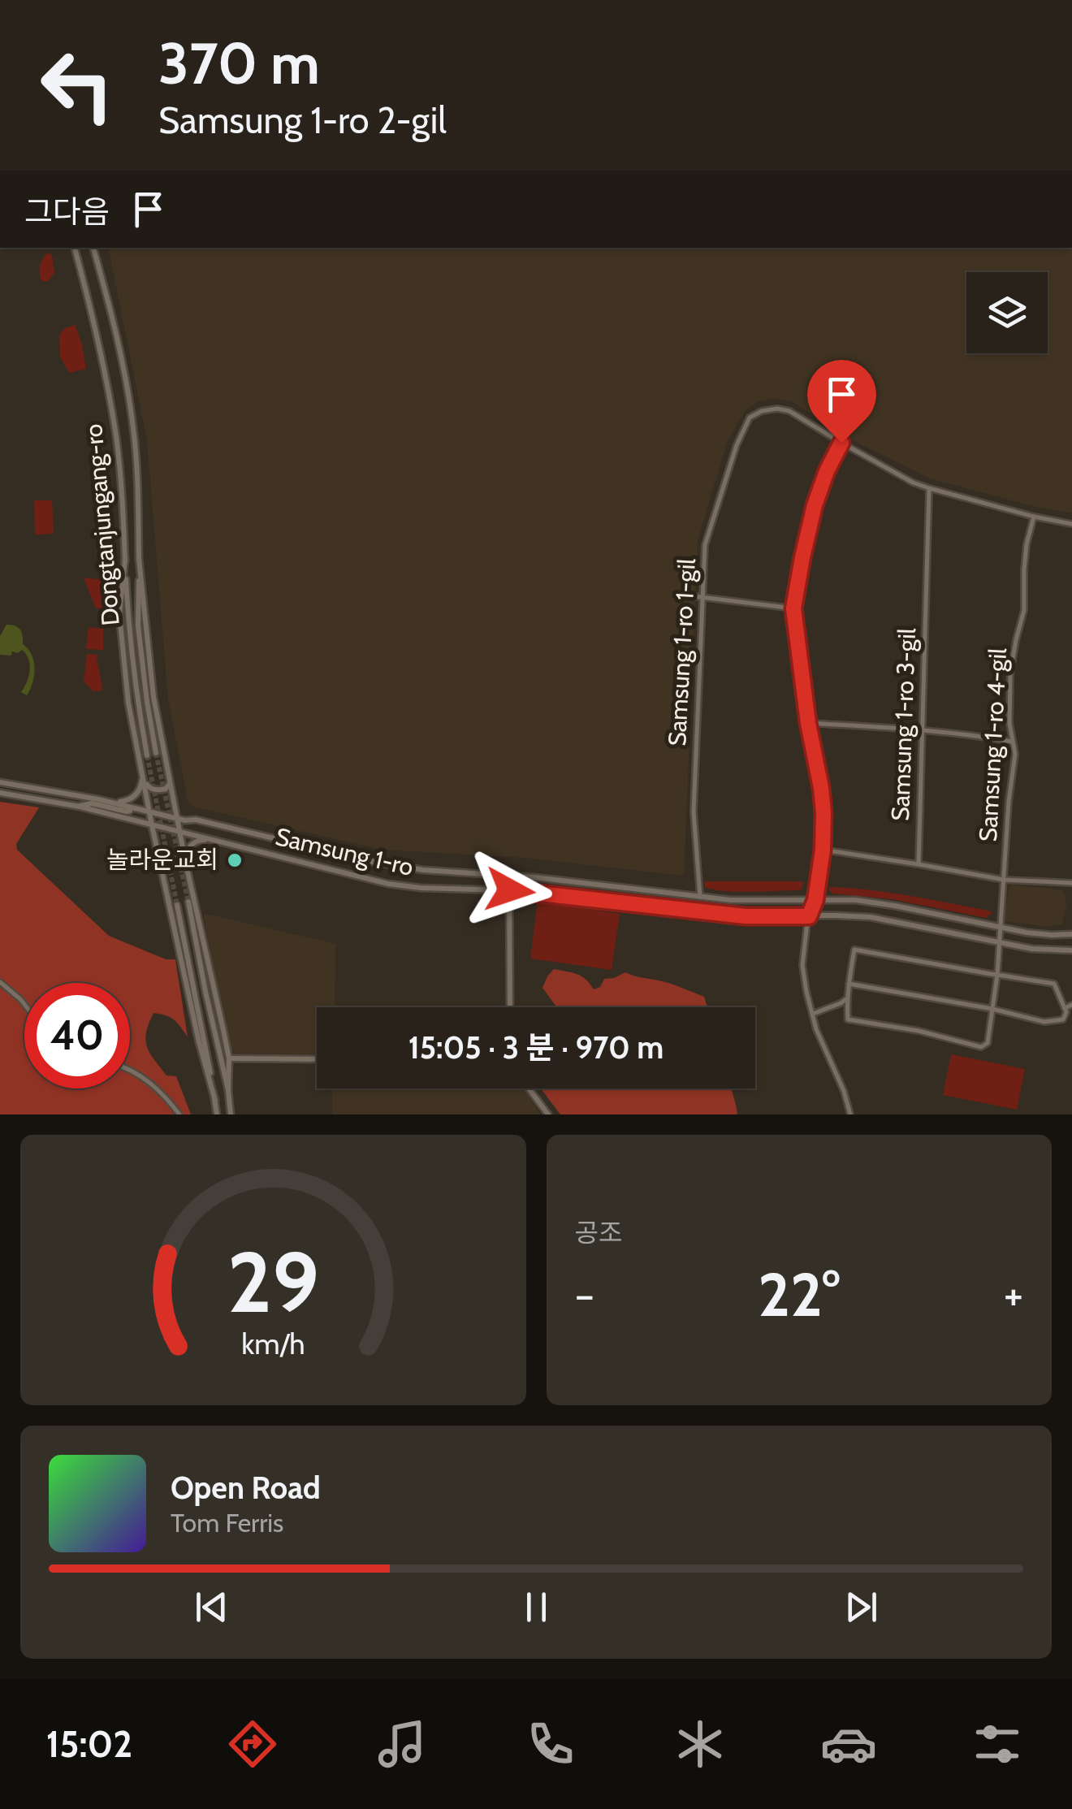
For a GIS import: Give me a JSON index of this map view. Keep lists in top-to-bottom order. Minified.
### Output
{"streets":{"street":["Dongtanjungang-ro","Samsung 1-ro 1-gil","Samsung 1-ro 3-gil","Samsung 1-ro 4-gil","Samsung 1-ro"]},"crossings":[["Samsung 1-ro 1-gil","Samsung 1-ro"],["Samsung 1-ro 3-gil","Samsung 1-ro 4-gil"],["Samsung 1-ro 4-gil","Samsung 1-ro"]],"places":["놀라운교회"],"page":{"turn":["370 m","Samsung 1-ro 2-gil"],"then":"그다음","limit":"40","trip":"15:05 · 3 분 · 970 m","tile":"공조","heat":["−","22°","+"],"song":["Open Road","Tom Ferris"],"tabs":"15:02","gauge":["29","km/h"]}}
